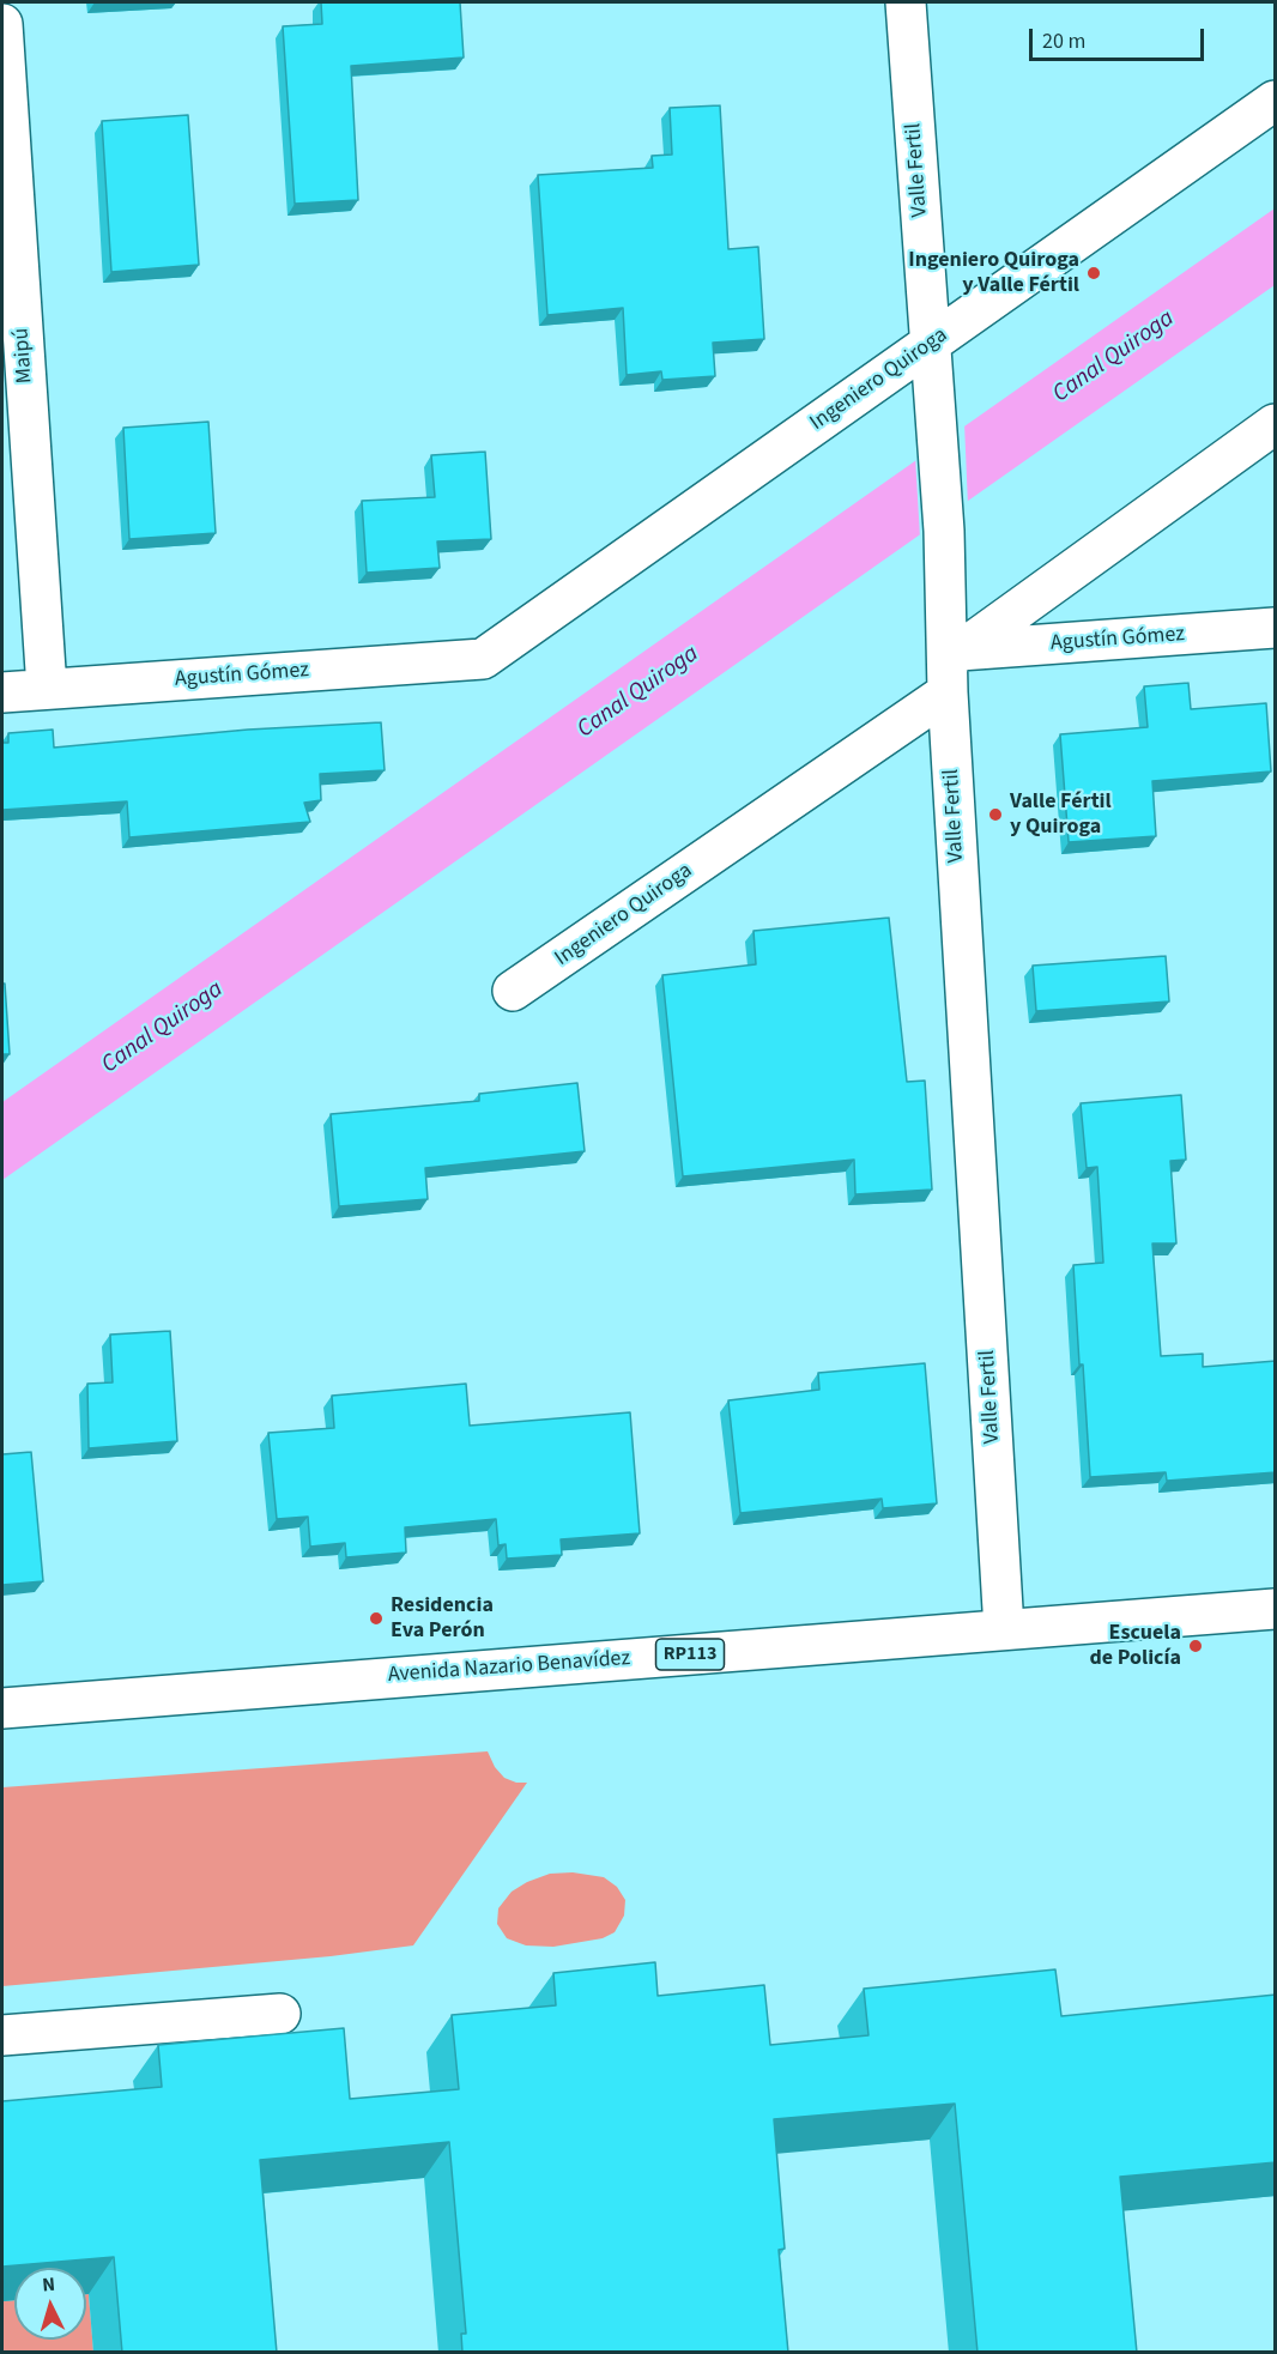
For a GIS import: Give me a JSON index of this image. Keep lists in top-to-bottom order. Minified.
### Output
{"streets":{"street":["Valle Fertil","Maipú","Ingeniero Quiroga","Agustín Gómez","RP113","Avenida Nazario Benavídez"]},"crossings":[["Valle Fertil","Ingeniero Quiroga"],["Valle Fertil","Agustín Gómez"],["Valle Fertil","Avenida Nazario Benavídez"],["Maipú","Agustín Gómez"],["Ingeniero Quiroga","Agustín Gómez"]],"water":["Canal Quiroga"],"places":["Ingeniero Quiroga y Valle Fértil","Valle Fértil y Quiroga","Residencia Eva Perón","Escuela de Policía"],"scale_bar":"20 m","north":"top"}
